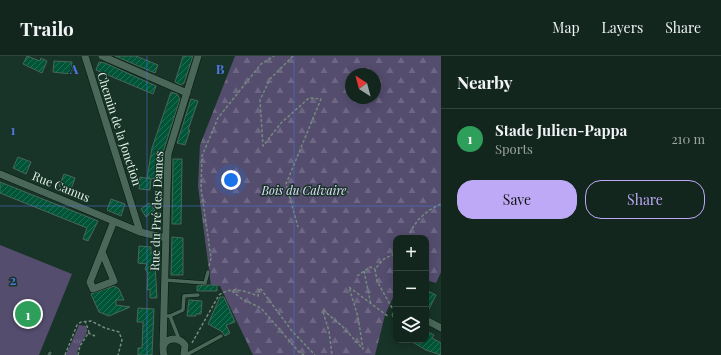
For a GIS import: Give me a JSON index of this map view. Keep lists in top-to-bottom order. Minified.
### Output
{"streets":{"street":["Chemin de la Jonction","Rue Camus","Rue du Pré des Dames"]},"crossings":[["Chemin de la Jonction","Rue Camus"],["Rue Camus","Rue du Pré des Dames"]],"parks":["Bois du Calvaire"],"north":"top left","page":{"header":"Trailo","nav":["Map","Layers","Share"],"heading":"Nearby","list":[{"mark":"1","name":"Stade Julien-Pappa","note":"Sports","value":"210 m"}],"buttons":["Save","Share"],"map_buttons":["+","−"],"pins":"1"},"grid":{"columns":["A","B"],"rows":["1","2"]}}
